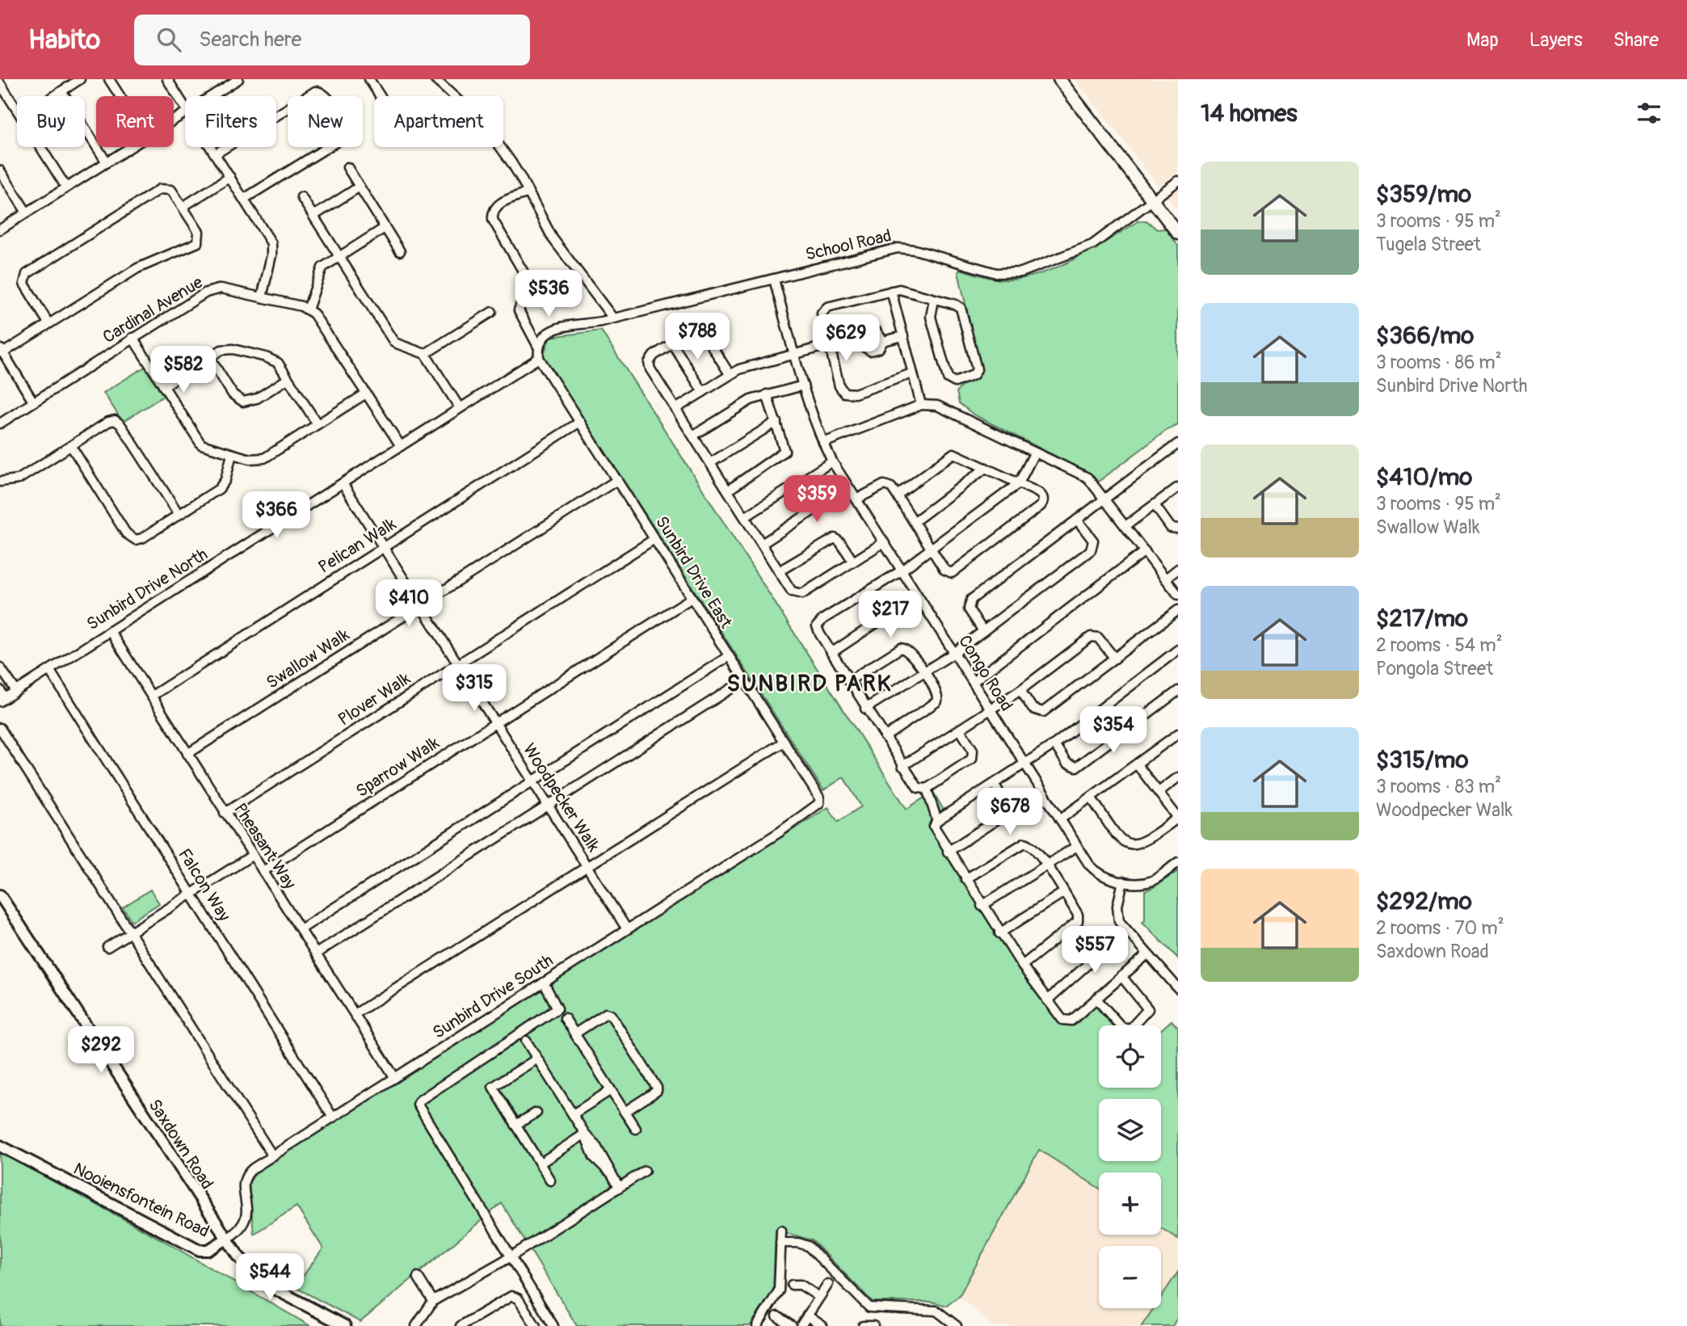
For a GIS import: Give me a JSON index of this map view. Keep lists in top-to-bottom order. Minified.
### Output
{"streets":{"street":["School Road","Cardinal Avenue","Pelican Walk","Sunbird Drive East","Sunbird Drive North","Swallow Walk","Congo Road","Plover Walk","Sparrow Walk","Woodpecker Walk","Pheasant Way","Falcon Way","Sunbird Drive South","Saxdown Road","Nooiensfontein Road"]},"crossings":[["School Road","Congo Road"],["Pelican Walk","Sunbird Drive East"],["Pelican Walk","Woodpecker Walk"],["Pelican Walk","Pheasant Way"],["Sunbird Drive East","Sunbird Drive North"],["Sunbird Drive East","Swallow Walk"],["Sunbird Drive East","Plover Walk"],["Sunbird Drive East","Sparrow Walk"],["Sunbird Drive East","Sunbird Drive South"],["Sunbird Drive North","Woodpecker Walk"],["Sunbird Drive North","Pheasant Way"],["Sunbird Drive North","Falcon Way"],["Swallow Walk","Woodpecker Walk"],["Swallow Walk","Pheasant Way"],["Plover Walk","Woodpecker Walk"],["Plover Walk","Pheasant Way"],["Sparrow Walk","Woodpecker Walk"],["Sparrow Walk","Pheasant Way"],["Woodpecker Walk","Sunbird Drive South"],["Pheasant Way","Sunbird Drive South"],["Falcon Way","Sunbird Drive South"],["Sunbird Drive South","Saxdown Road"],["Sunbird Drive South","Nooiensfontein Road"],["Saxdown Road","Nooiensfontein Road"]],"districts":["SUNBIRD PARK"],"page":{"header":"Habito","search":"Search here","nav":["Map","Layers","Share"],"heading":"14 homes","chip":["Buy","Rent","Filters","New","Apartment"],"list":[{"name":"$359/mo","note":"3 rooms · 95 m² · Tugela Street"},{"name":"$366/mo","note":"3 rooms · 86 m² · Sunbird Drive North"},{"name":"$410/mo","note":"3 rooms · 95 m² · Swallow Walk"},{"name":"$217/mo","note":"2 rooms · 54 m² · Pongola Street"},{"name":"$315/mo","note":"3 rooms · 83 m² · Woodpecker Walk"},{"name":"$292/mo","note":"2 rooms · 70 m² · Saxdown Road"}],"price":["$536","$788","$629","$582","$359","$366","$410","$217","$315","$354","$678","$557","$292","$544"],"map_buttons":["+","−"]}}
